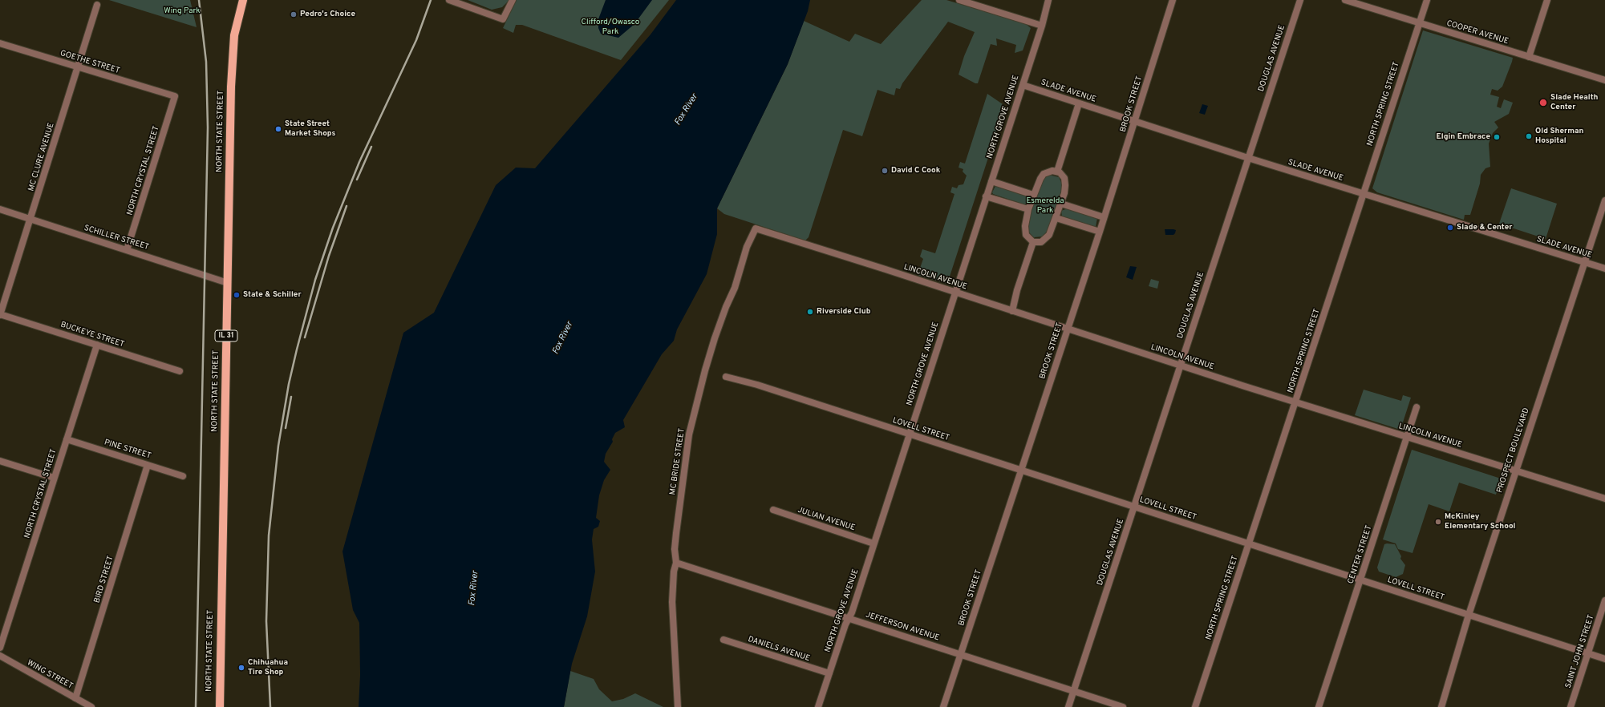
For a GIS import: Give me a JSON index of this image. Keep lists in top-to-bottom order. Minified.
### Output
{"streets":{"main road":["NORTH STATE STREET","IL 31"],"street":["COOPER AVENUE","DOUGLAS AVENUE","GOETHE STREET","SLADE AVENUE","BROOK STREET","NORTH SPRING STREET","NORTH GROVE AVENUE","MC CLURE AVENUE","NORTH CRYSTAL STREET","SCHILLER STREET","LINCOLN AVENUE","BUCKEYE STREET","LOVELL STREET","PINE STREET","PROSPECT BOULEVARD","MC BRIDE STREET","JULIAN AVENUE","CENTER STREET","BIRD STREET","JEFFERSON AVENUE","DANIELS AVENUE","SAINT JOHN STREET","WING STREET"]},"crossings":[["COOPER AVENUE","NORTH SPRING STREET"],["DOUGLAS AVENUE","SLADE AVENUE"],["DOUGLAS AVENUE","LINCOLN AVENUE"],["DOUGLAS AVENUE","LOVELL STREET"],["DOUGLAS AVENUE","JEFFERSON AVENUE"],["GOETHE STREET","MC CLURE AVENUE"],["GOETHE STREET","NORTH CRYSTAL STREET"],["SLADE AVENUE","BROOK STREET"],["SLADE AVENUE","NORTH SPRING STREET"],["SLADE AVENUE","NORTH GROVE AVENUE"],["SLADE AVENUE","PROSPECT BOULEVARD"],["BROOK STREET","LINCOLN AVENUE"],["BROOK STREET","LOVELL STREET"],["BROOK STREET","JEFFERSON AVENUE"],["NORTH SPRING STREET","LINCOLN AVENUE"],["NORTH SPRING STREET","LOVELL STREET"],["NORTH GROVE AVENUE","LINCOLN AVENUE"],["NORTH GROVE AVENUE","LOVELL STREET"],["NORTH GROVE AVENUE","JULIAN AVENUE"],["NORTH GROVE AVENUE","JEFFERSON AVENUE"],["NORTH GROVE AVENUE","DANIELS AVENUE"],["NORTH STATE STREET","SCHILLER STREET"],["MC CLURE AVENUE","SCHILLER STREET"],["MC CLURE AVENUE","BUCKEYE STREET"],["NORTH CRYSTAL STREET","SCHILLER STREET"],["NORTH CRYSTAL STREET","BUCKEYE STREET"],["NORTH CRYSTAL STREET","PINE STREET"],["LINCOLN AVENUE","PROSPECT BOULEVARD"],["LINCOLN AVENUE","MC BRIDE STREET"],["LINCOLN AVENUE","CENTER STREET"],["LOVELL STREET","PROSPECT BOULEVARD"],["LOVELL STREET","CENTER STREET"],["LOVELL STREET","SAINT JOHN STREET"],["PINE STREET","BIRD STREET"],["MC BRIDE STREET","JEFFERSON AVENUE"],["BIRD STREET","WING STREET"]],"water":["Fox River"],"parks":["Wing Park","Clifford/Owasco Park","Esmerelda Park"],"places":["Pedro's Choice","Slade Health Center","State Street Market Shops","Old Sherman Hospital","Elgin Embrace","David C Cook","Slade & Center","State & Schiller","Riverside Club","McKinley Elementary School","Chihuahua Tire Shop"]}
